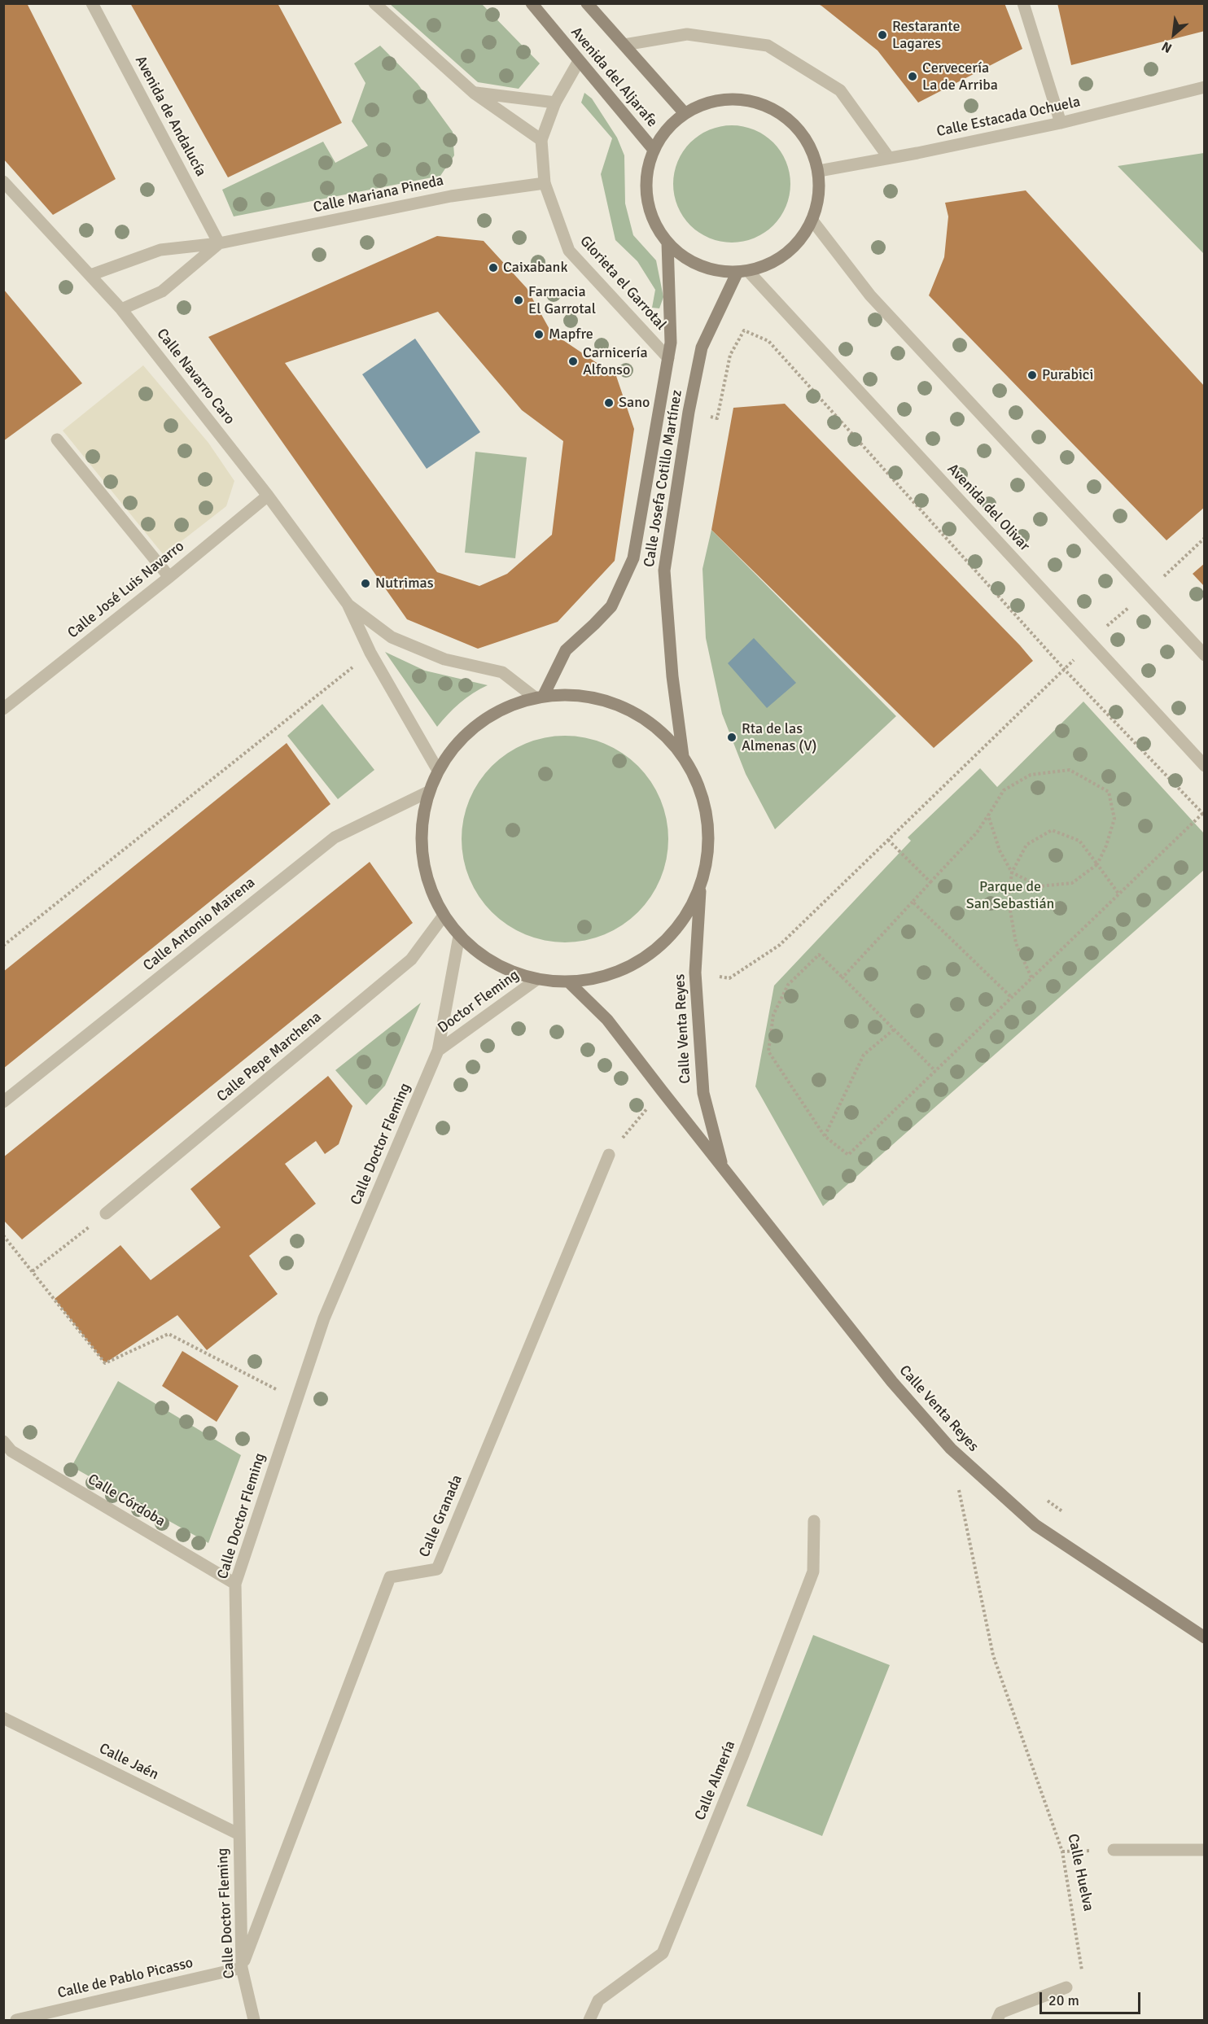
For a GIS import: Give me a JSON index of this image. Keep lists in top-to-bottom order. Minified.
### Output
{"streets":{"main road":["Avenida del Aljarafe","Calle Josefa Cotillo Martínez","Calle Venta Reyes"],"street":["Avenida de Andalucía","Calle Estacada Ochuela","Calle Mariana Pineda","Glorieta el Garrotal","Calle Navarro Caro","Avenida del Olivar","Calle José Luis Navarro","Calle Antonio Mairena","Doctor Fleming","Calle Pepe Marchena","Calle Doctor Fleming","Calle Córdoba","Calle Granada","Calle Jaén","Calle Almería","Calle de Pablo Picasso"],"path":["Calle Huelva"]},"crossings":[["Avenida del Aljarafe","Calle Estacada Ochuela"],["Avenida del Aljarafe","Glorieta el Garrotal"],["Avenida del Aljarafe","Calle Josefa Cotillo Martínez"],["Avenida del Aljarafe","Avenida del Olivar"],["Avenida de Andalucía","Calle Mariana Pineda"],["Calle Estacada Ochuela","Calle Josefa Cotillo Martínez"],["Calle Estacada Ochuela","Avenida del Olivar"],["Calle Mariana Pineda","Glorieta el Garrotal"],["Calle Mariana Pineda","Calle Navarro Caro"],["Glorieta el Garrotal","Calle Josefa Cotillo Martínez"],["Calle Navarro Caro","Calle Josefa Cotillo Martínez"],["Calle Navarro Caro","Calle José Luis Navarro"],["Calle Josefa Cotillo Martínez","Avenida del Olivar"],["Doctor Fleming","Calle Doctor Fleming"],["Calle Venta Reyes","Calle Huelva"],["Calle Doctor Fleming","Calle Córdoba"],["Calle Doctor Fleming","Calle Granada"],["Calle Doctor Fleming","Calle Jaén"],["Calle Doctor Fleming","Calle de Pablo Picasso"],["Calle Granada","Calle de Pablo Picasso"]],"parks":["Parque de San Sebastián"],"places":["Restarante Lagares","Cervecería La de Arriba","Caixabank","Farmacia El Garrotal","Mapfre","Carnicería Alfonso","Purabici","Sano","Nutrimas","Rta de las Almenas (V)"],"scale_bar":"20 m","north":"bottom left"}
